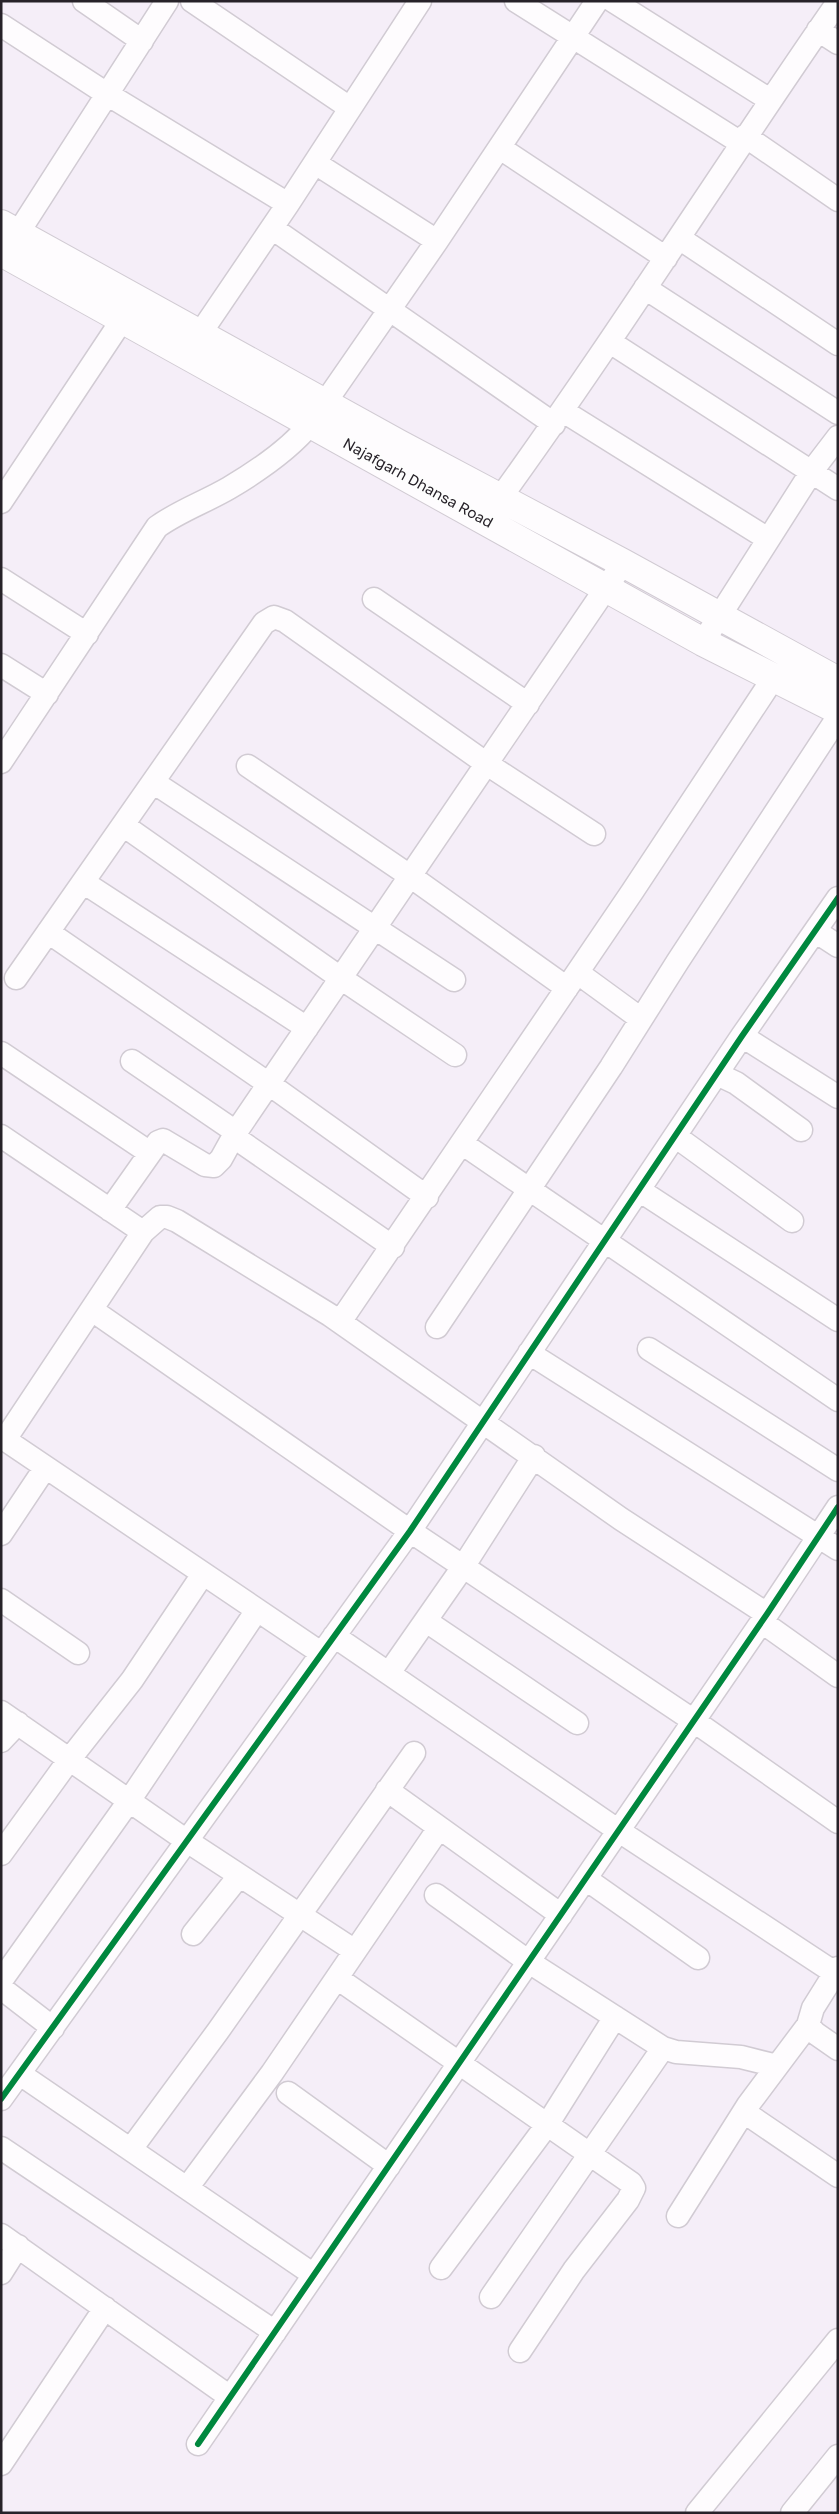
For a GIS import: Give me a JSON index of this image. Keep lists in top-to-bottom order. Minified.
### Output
{"streets":{"main road":["Najafgarh Dhansa Road"]}}
